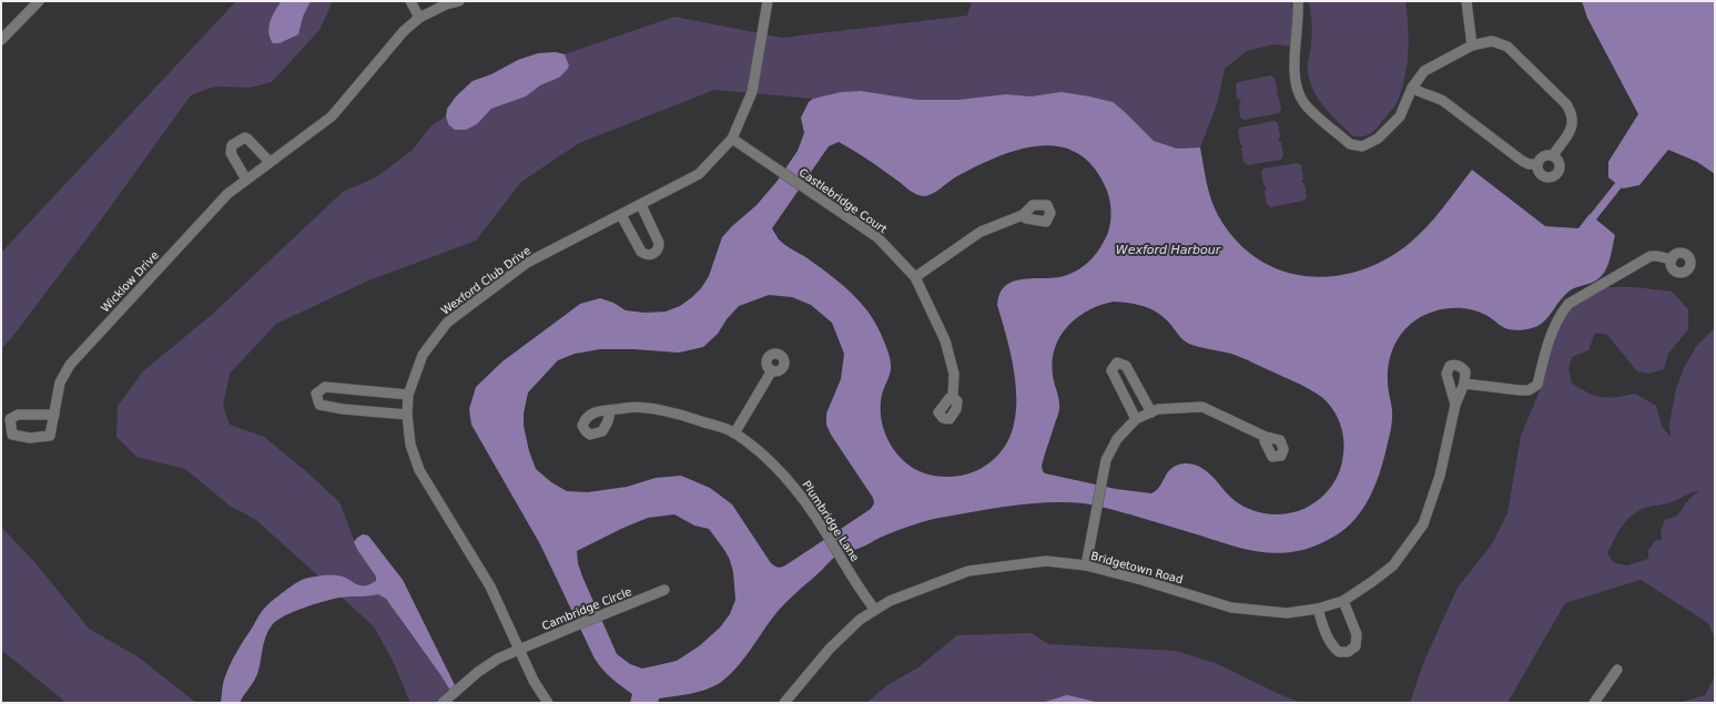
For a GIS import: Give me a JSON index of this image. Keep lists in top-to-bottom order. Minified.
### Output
{"streets":{"street":["Castlebridge Court","Wexford Club Drive","Wicklow Drive","Plumbridge Lane","Bridgetown Road","Cambridge Circle"]},"crossings":[["Castlebridge Court","Wexford Club Drive"],["Wexford Club Drive","Cambridge Circle"],["Plumbridge Lane","Bridgetown Road"]],"water":["Wexford Harbour"]}
